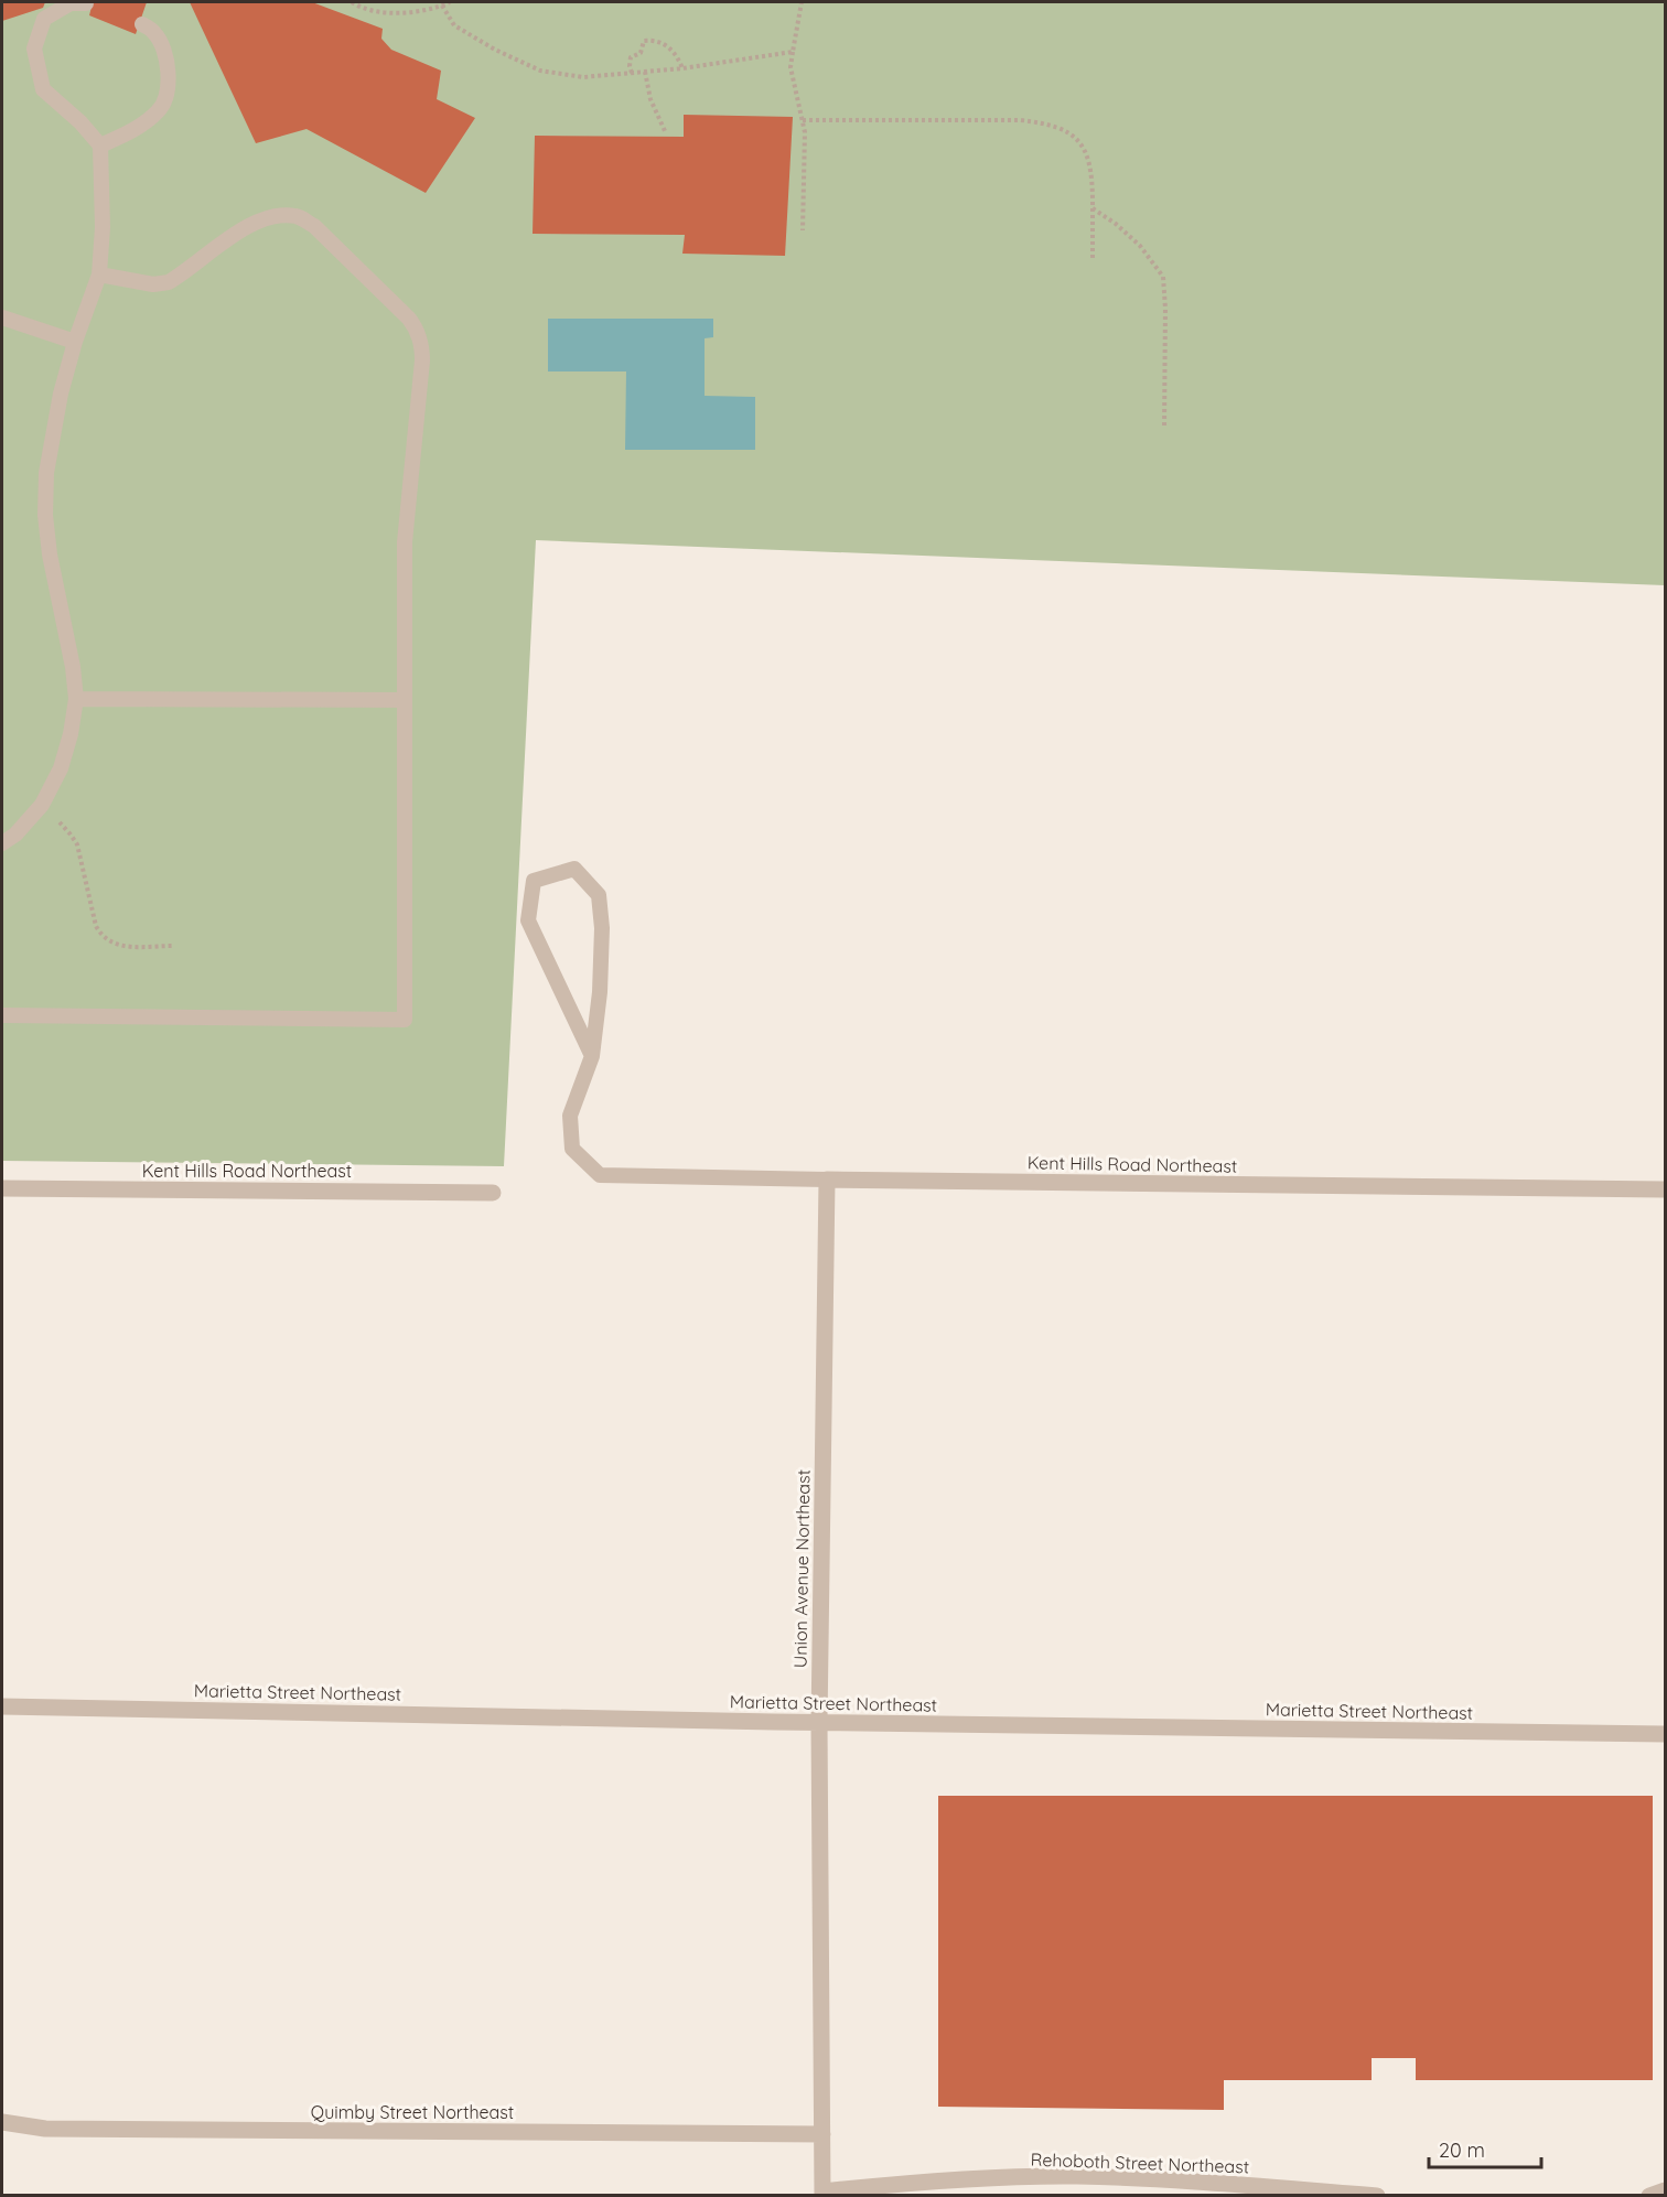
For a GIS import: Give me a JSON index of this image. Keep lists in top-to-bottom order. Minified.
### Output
{"streets":{"street":["Kent Hills Road Northeast","Union Avenue Northeast","Marietta Street Northeast","Quimby Street Northeast","Rehoboth Street Northeast"]},"crossings":[["Kent Hills Road Northeast","Union Avenue Northeast"],["Union Avenue Northeast","Marietta Street Northeast"],["Union Avenue Northeast","Quimby Street Northeast"],["Union Avenue Northeast","Rehoboth Street Northeast"]],"scale_bar":"20 m"}
